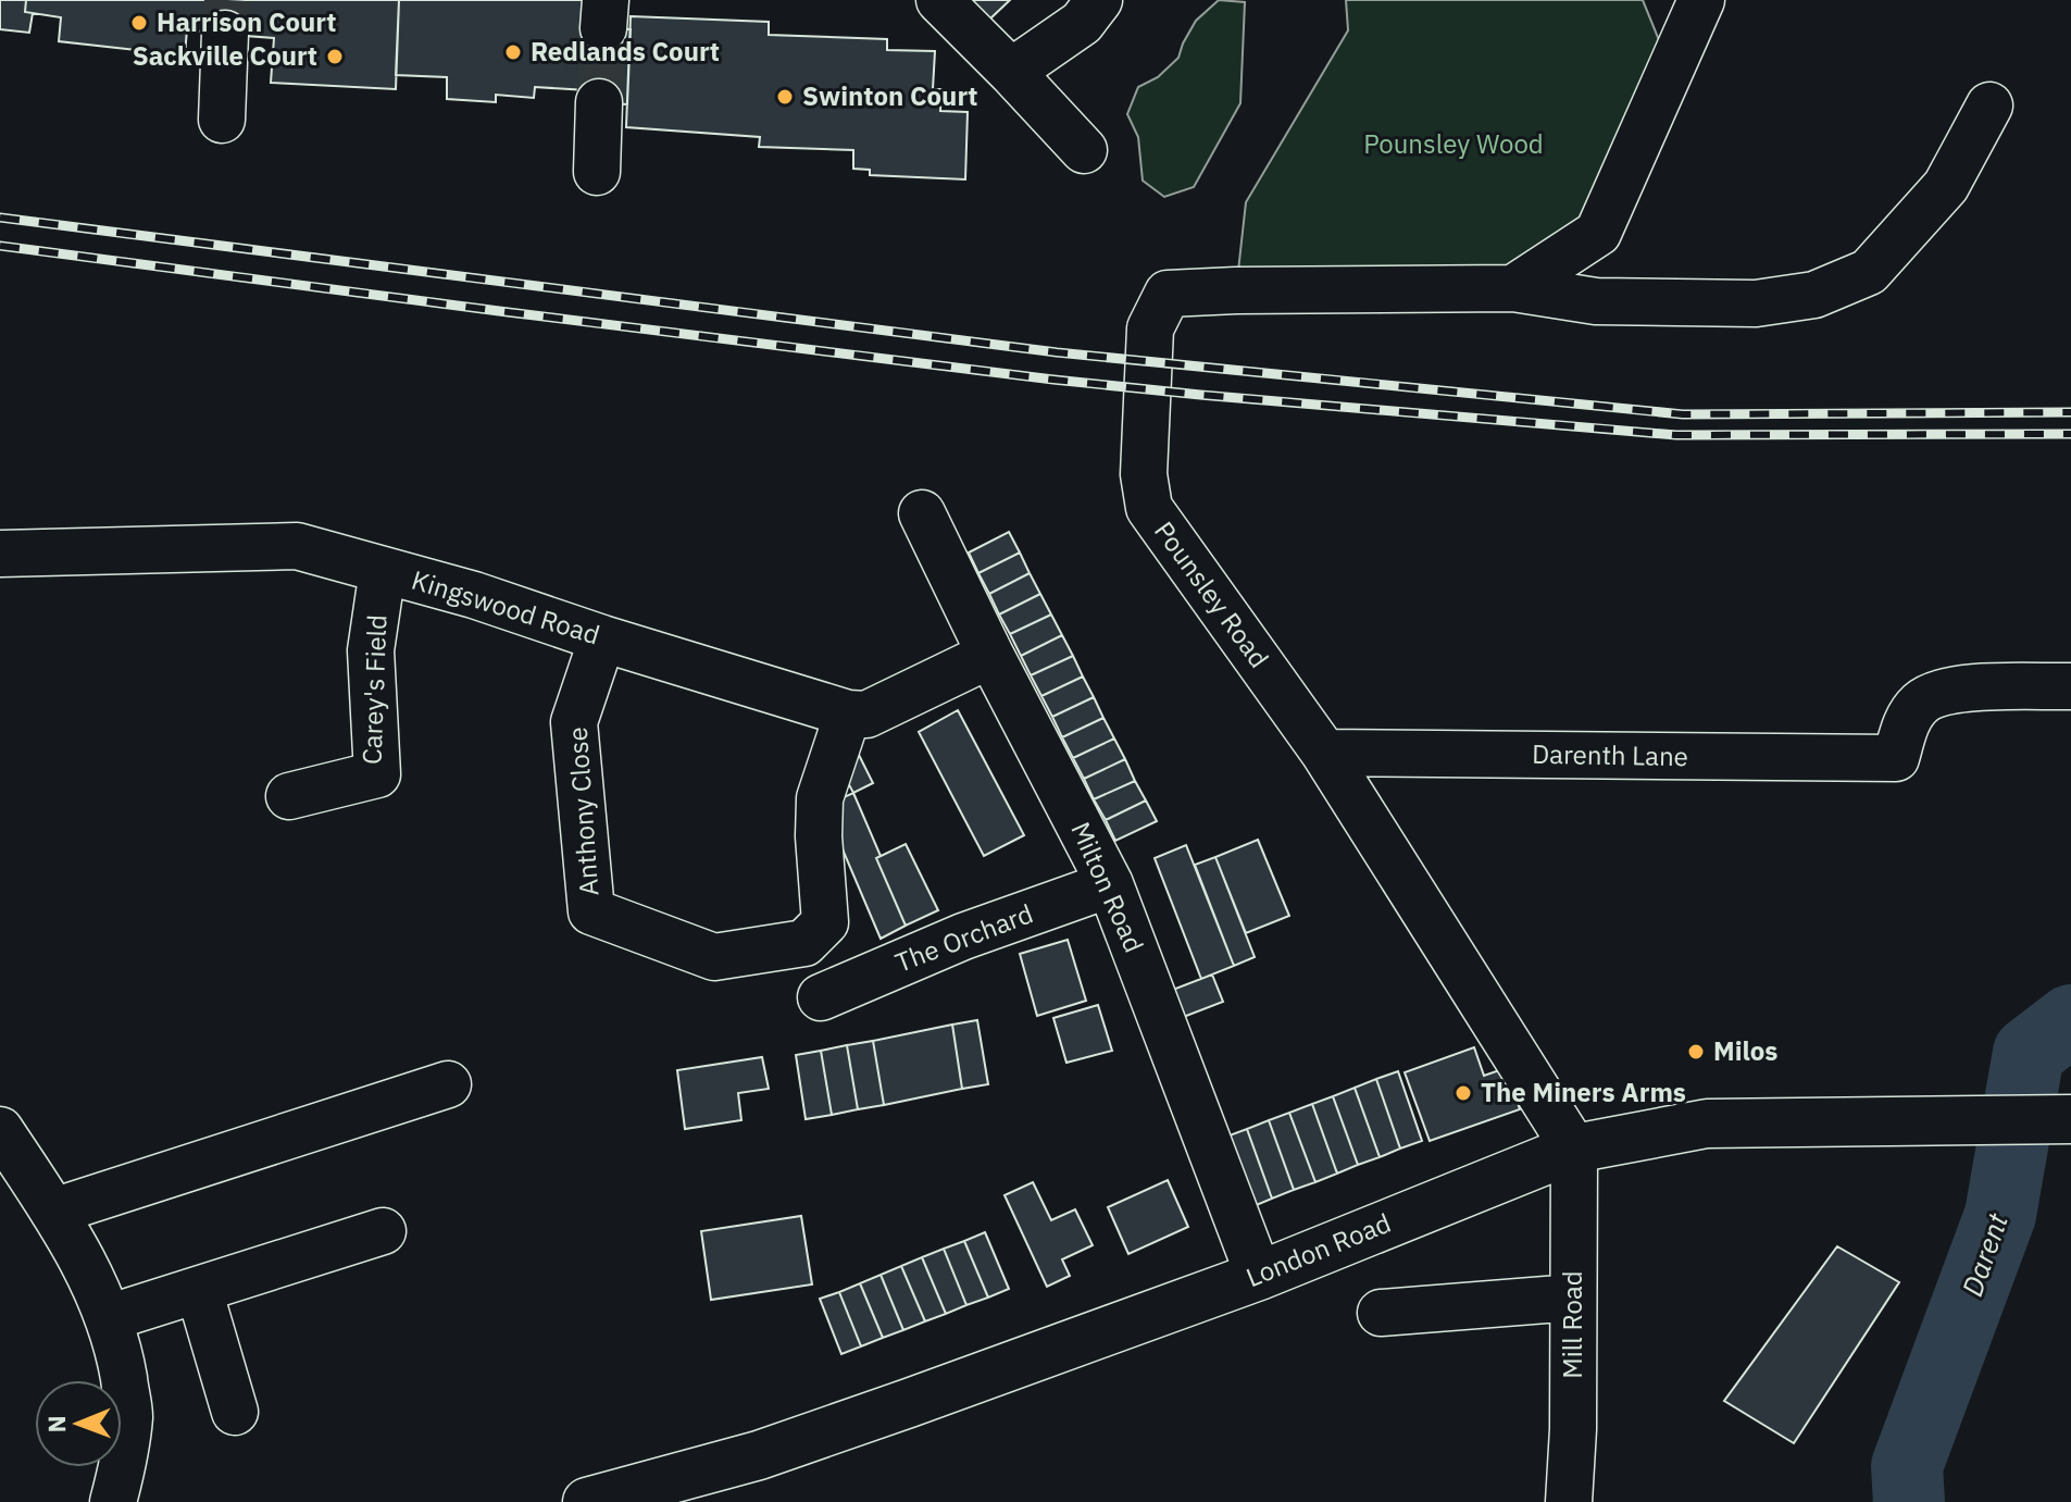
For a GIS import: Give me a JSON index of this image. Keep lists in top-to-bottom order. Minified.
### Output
{"streets":{"main road":["London Road"],"street":["Pounsley Road","Kingswood Road","Carey's Field","Darenth Lane","Anthony Close","Milton Road","The Orchard","Mill Road"]},"crossings":[["Pounsley Road","Darenth Lane"],["Pounsley Road","London Road"],["Pounsley Road","Mill Road"],["Kingswood Road","Carey's Field"],["Kingswood Road","Anthony Close"],["Milton Road","The Orchard"],["Milton Road","London Road"],["London Road","Mill Road"]],"water":["Darent"],"parks":["Pounsley Wood"],"places":["Harrison Court","Redlands Court","Sackville Court","Swinton Court","Milos","The Miners Arms"],"north":"left"}
